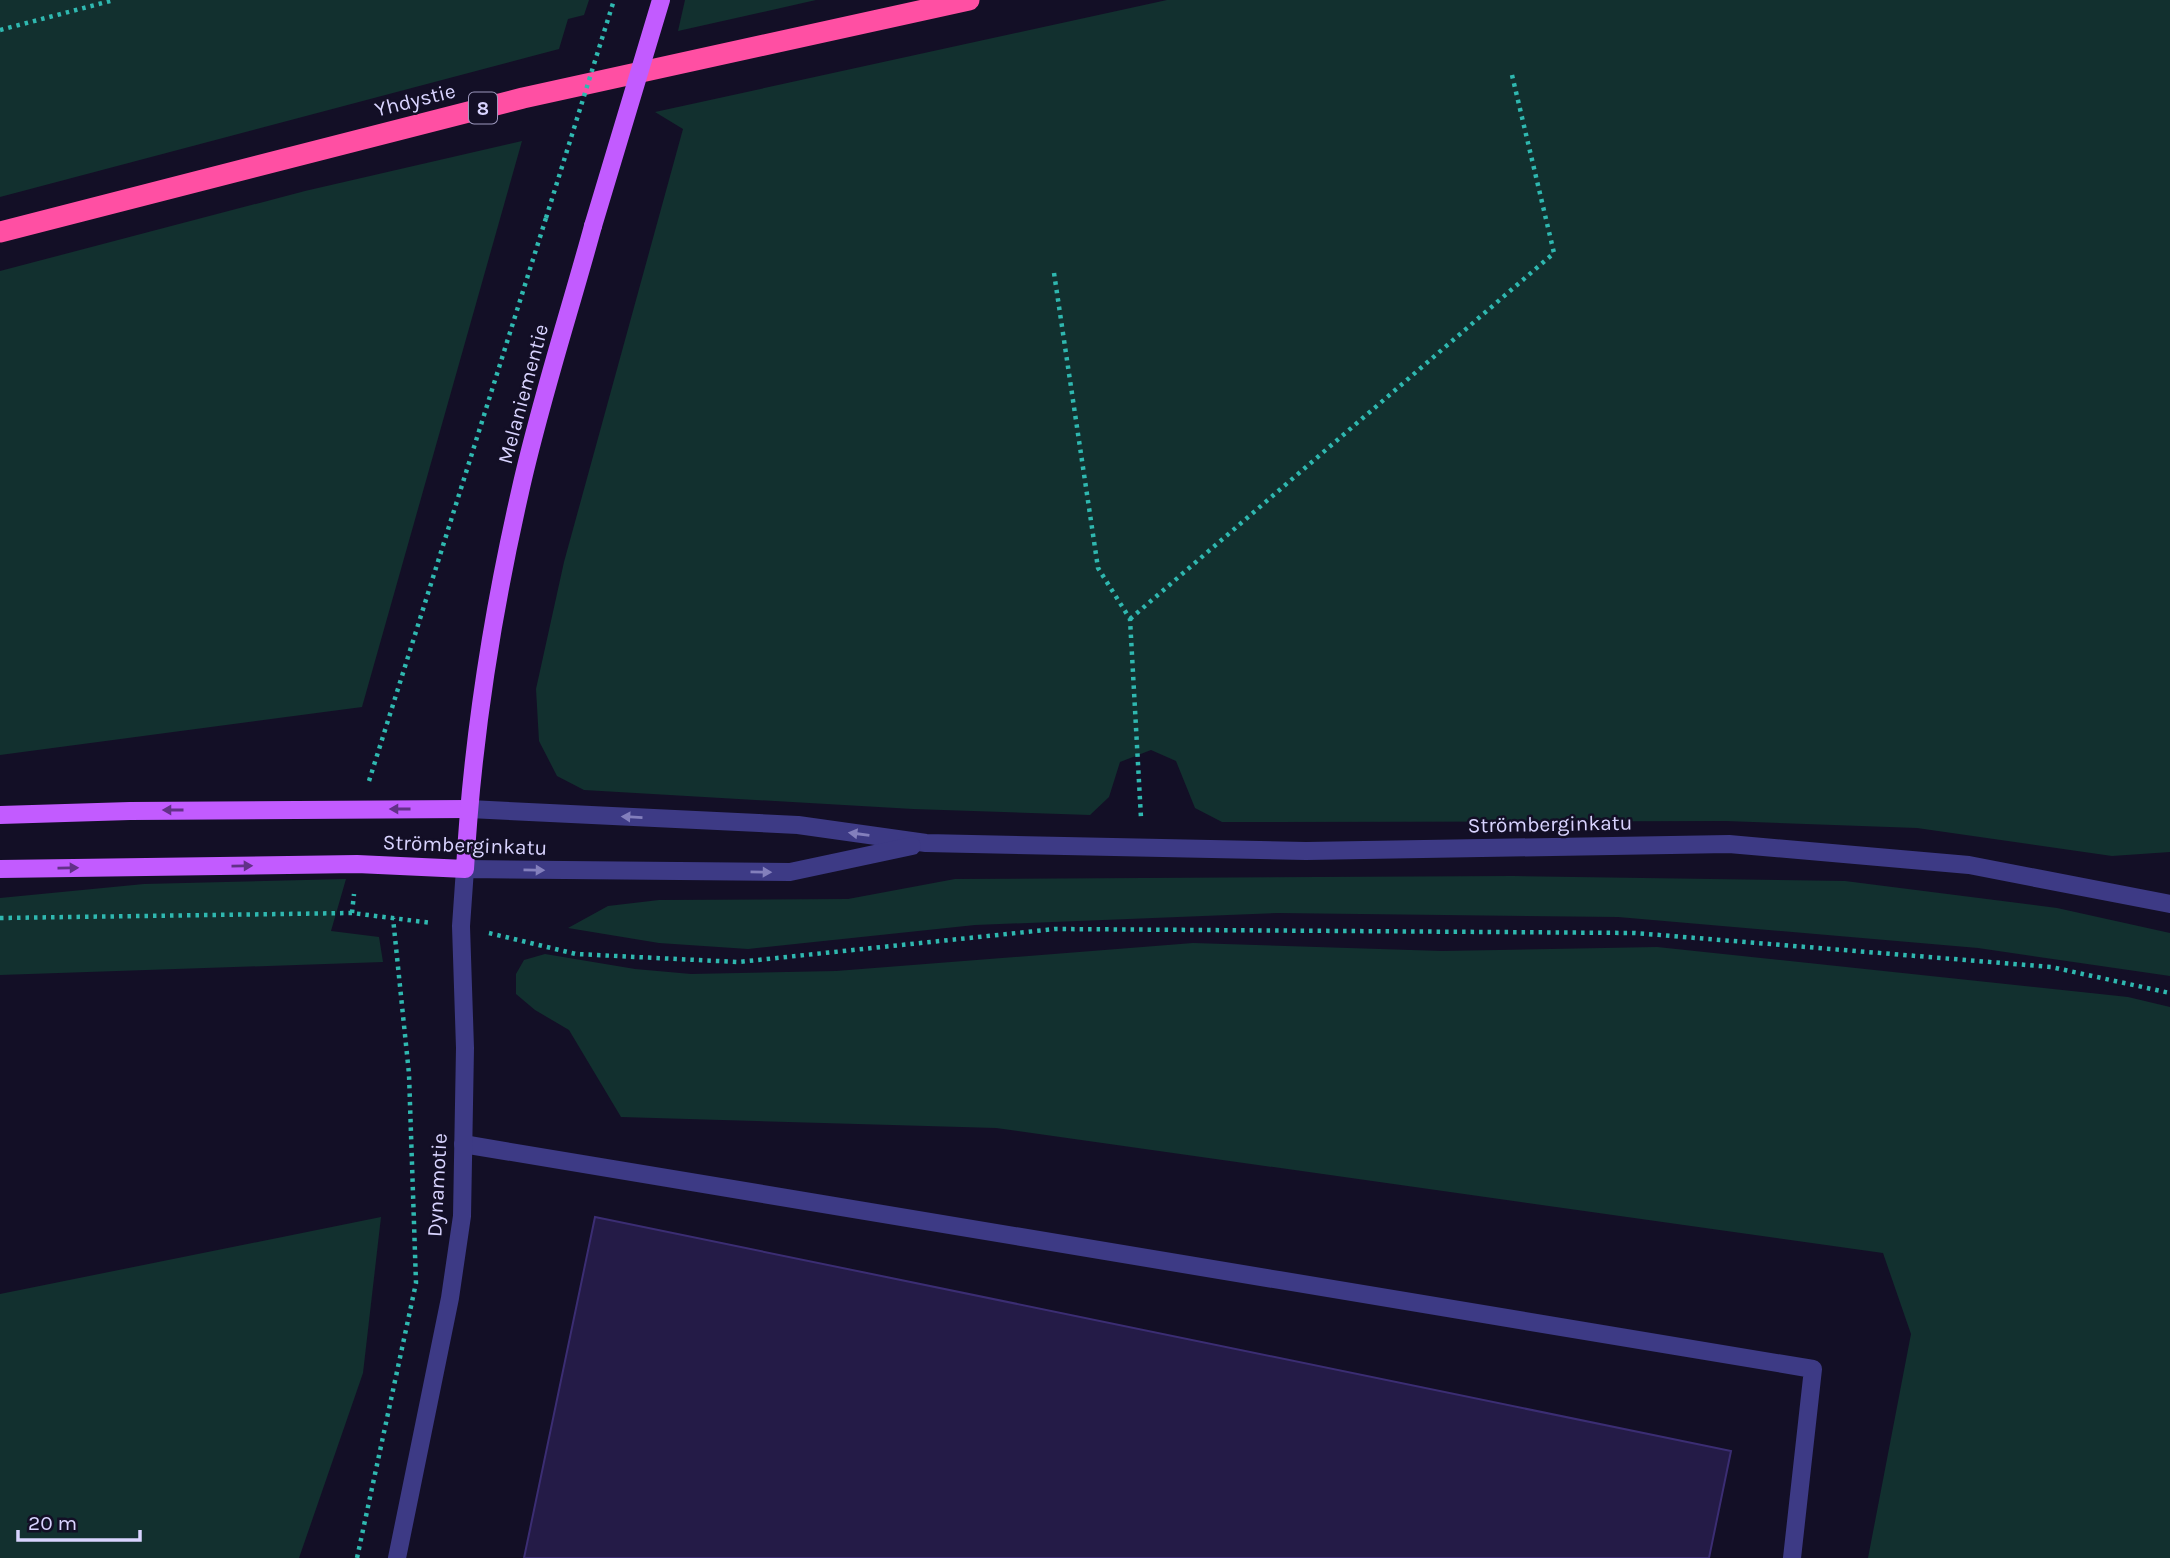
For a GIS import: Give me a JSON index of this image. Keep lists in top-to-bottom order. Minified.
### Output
{"streets":{"highway":["Yhdystie","8"],"main road":["Melaniementie","Strömberginkatu","Dynamotie"]},"crossings":[["Melaniementie","Strömberginkatu"],["Melaniementie","Dynamotie"],["Strömberginkatu","Dynamotie"]],"scale_bar":"20 m"}
